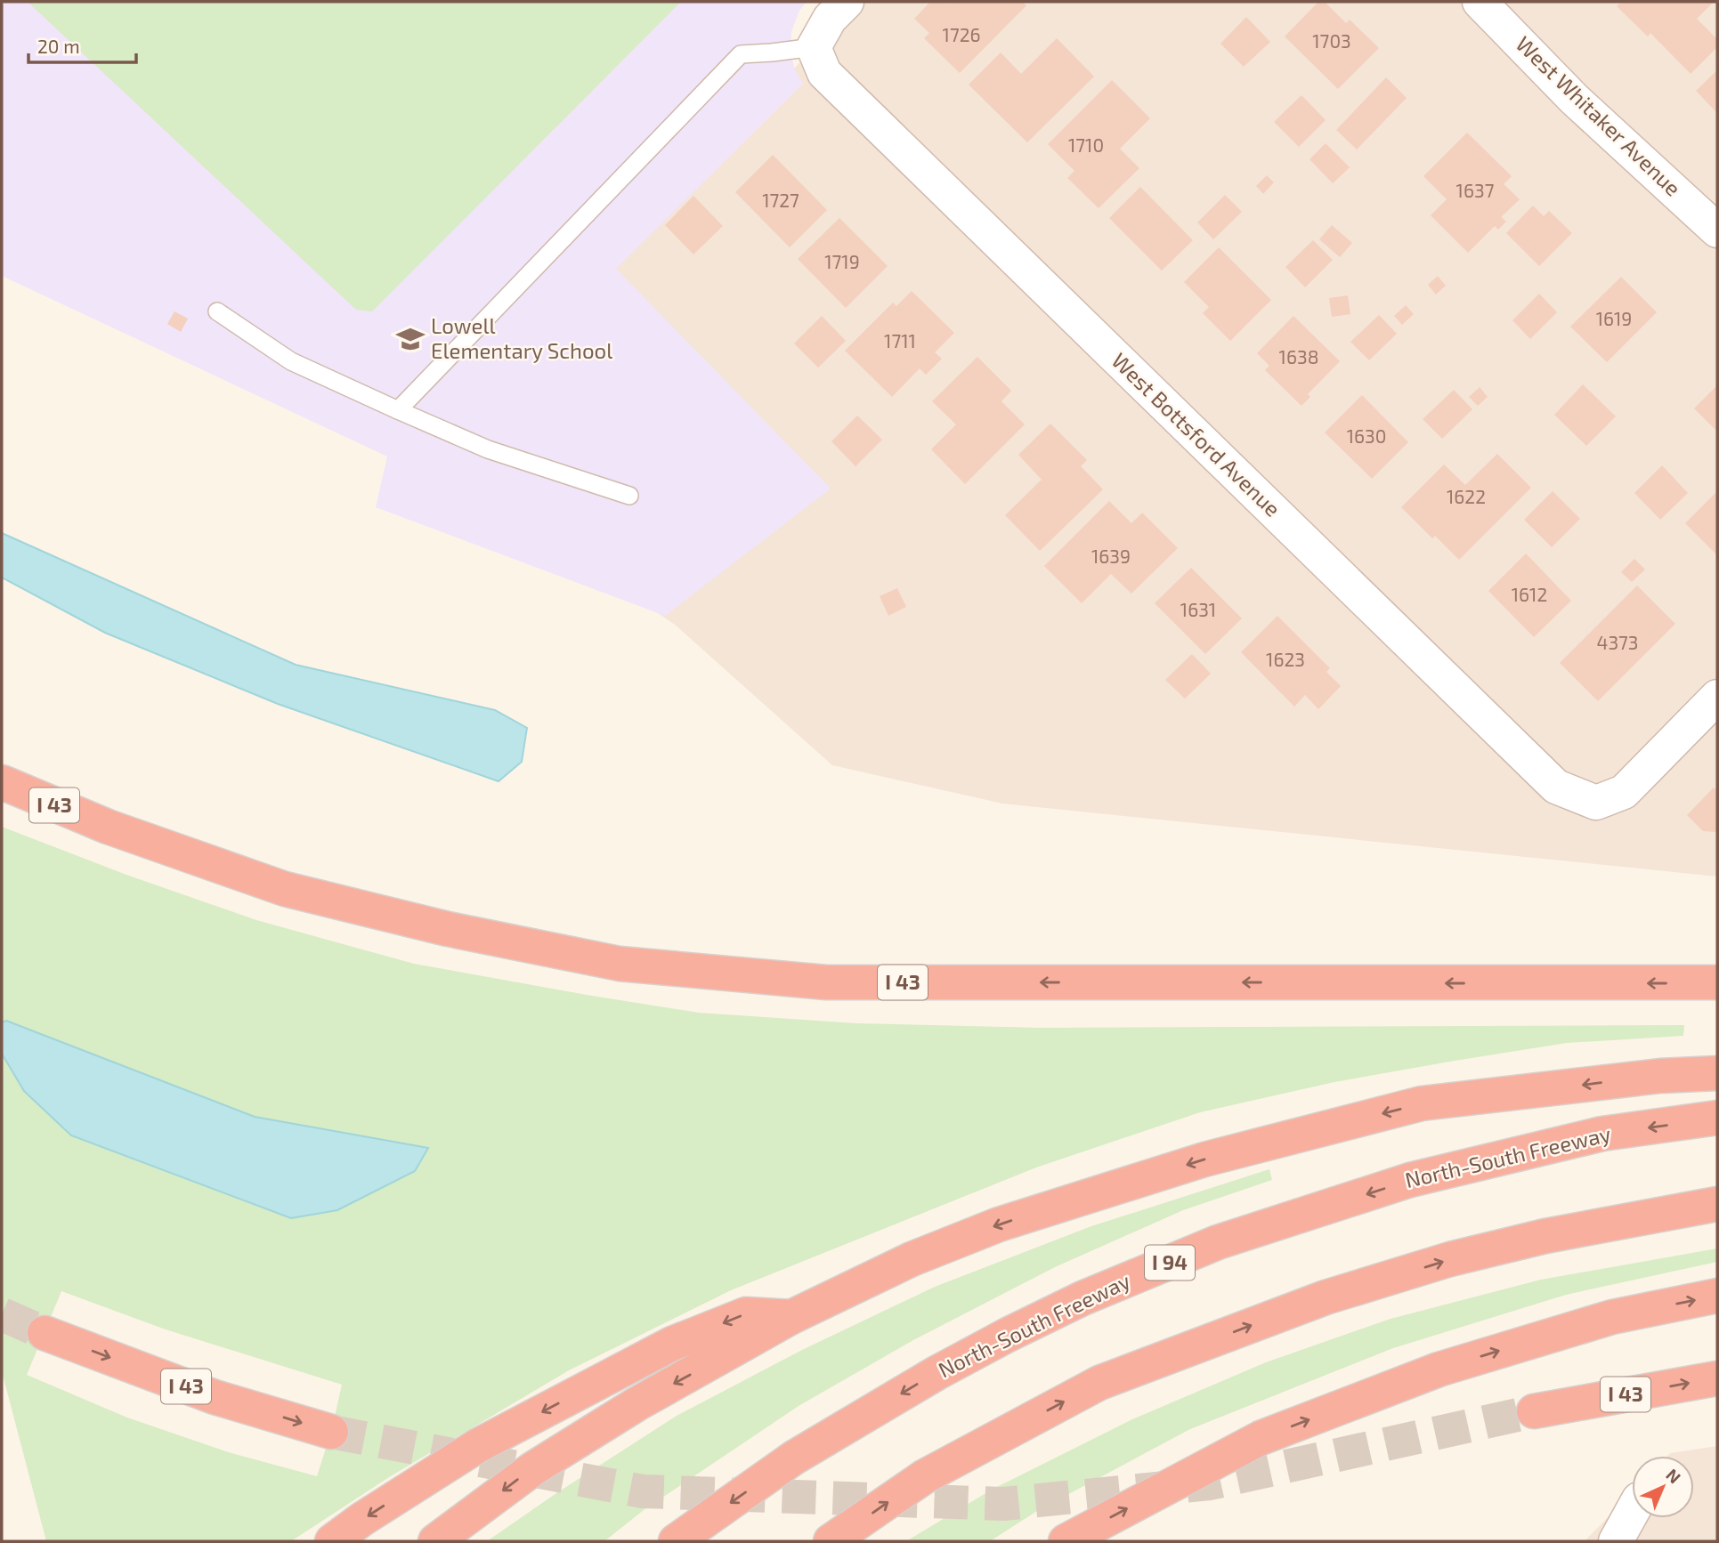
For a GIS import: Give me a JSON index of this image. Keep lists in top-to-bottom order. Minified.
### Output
{"streets":{"highway":["I 43","North-South Freeway","I 94"],"street":["West Whitaker Avenue","West Bottsford Avenue"]},"places":{"school or university":["Lowell Elementary School"]},"house_numbers":["1726","1703","1710","1637","1727","1719","1619","1711","1638","1630","1622","1639","1612","1631","4373","1623"],"scale_bar":"20 m","north":"top right"}
